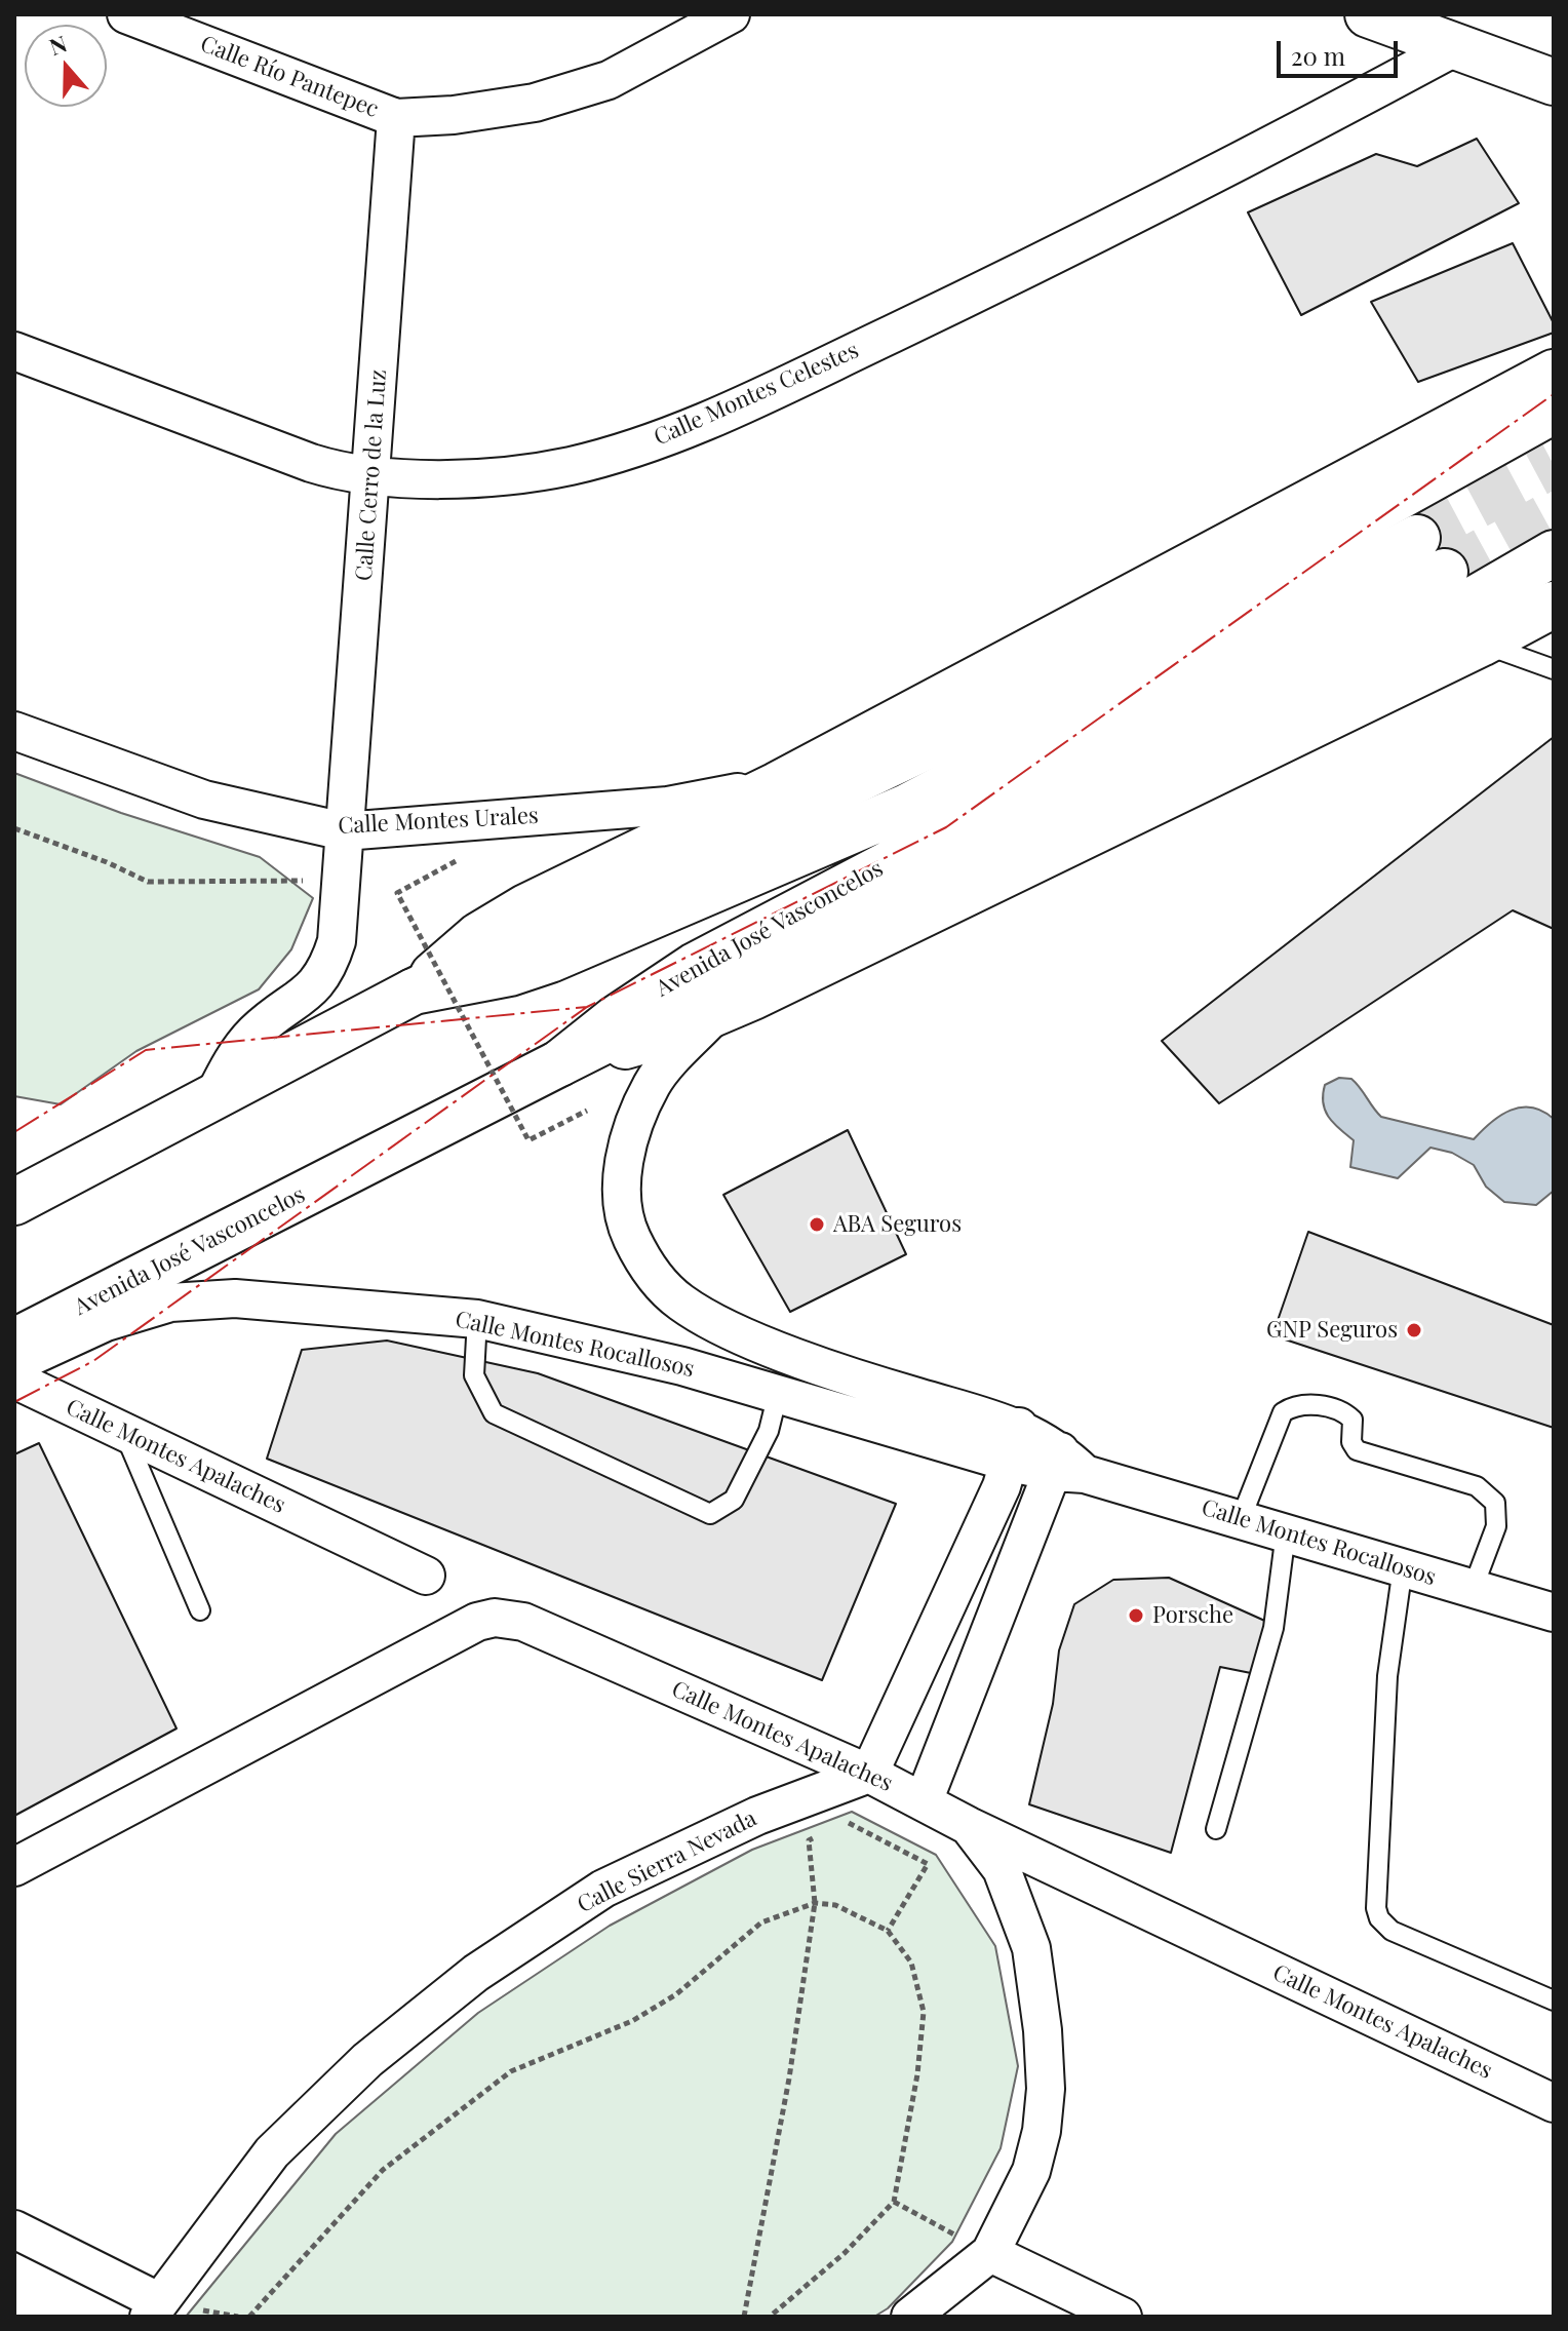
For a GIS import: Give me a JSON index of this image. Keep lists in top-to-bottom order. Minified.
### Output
{"streets":{"main road":["Avenida José Vasconcelos"],"street":["Calle Río Pantepec","Calle Montes Celestes","Calle Cerro de la Luz","Calle Montes Urales","Calle Montes Rocallosos","Calle Montes Apalaches","Calle Sierra Nevada"]},"crossings":[["Calle Río Pantepec","Calle Cerro de la Luz"],["Calle Montes Celestes","Calle Cerro de la Luz"],["Calle Cerro de la Luz","Calle Montes Urales"],["Calle Cerro de la Luz","Avenida José Vasconcelos"],["Calle Montes Apalaches","Calle Sierra Nevada"]],"places":["ABA Seguros","GNP Seguros","Porsche"],"scale_bar":"20 m","north":"top"}
